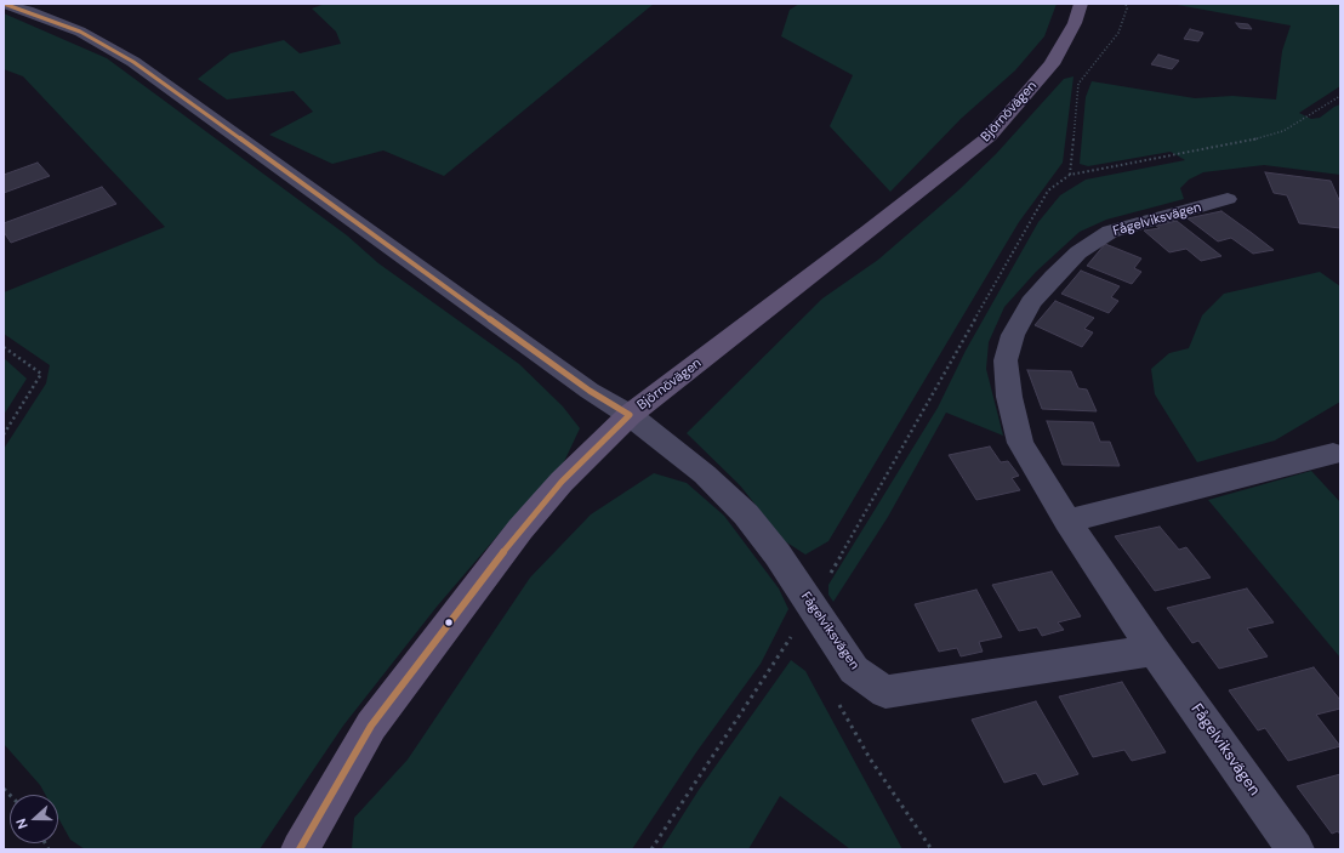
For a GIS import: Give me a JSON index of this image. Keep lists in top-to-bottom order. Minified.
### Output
{"streets":{"main road":["Björnövägen"],"street":["Fågelviksvägen"]},"crossings":[["Björnövägen","Fågelviksvägen"]],"north":"left"}
